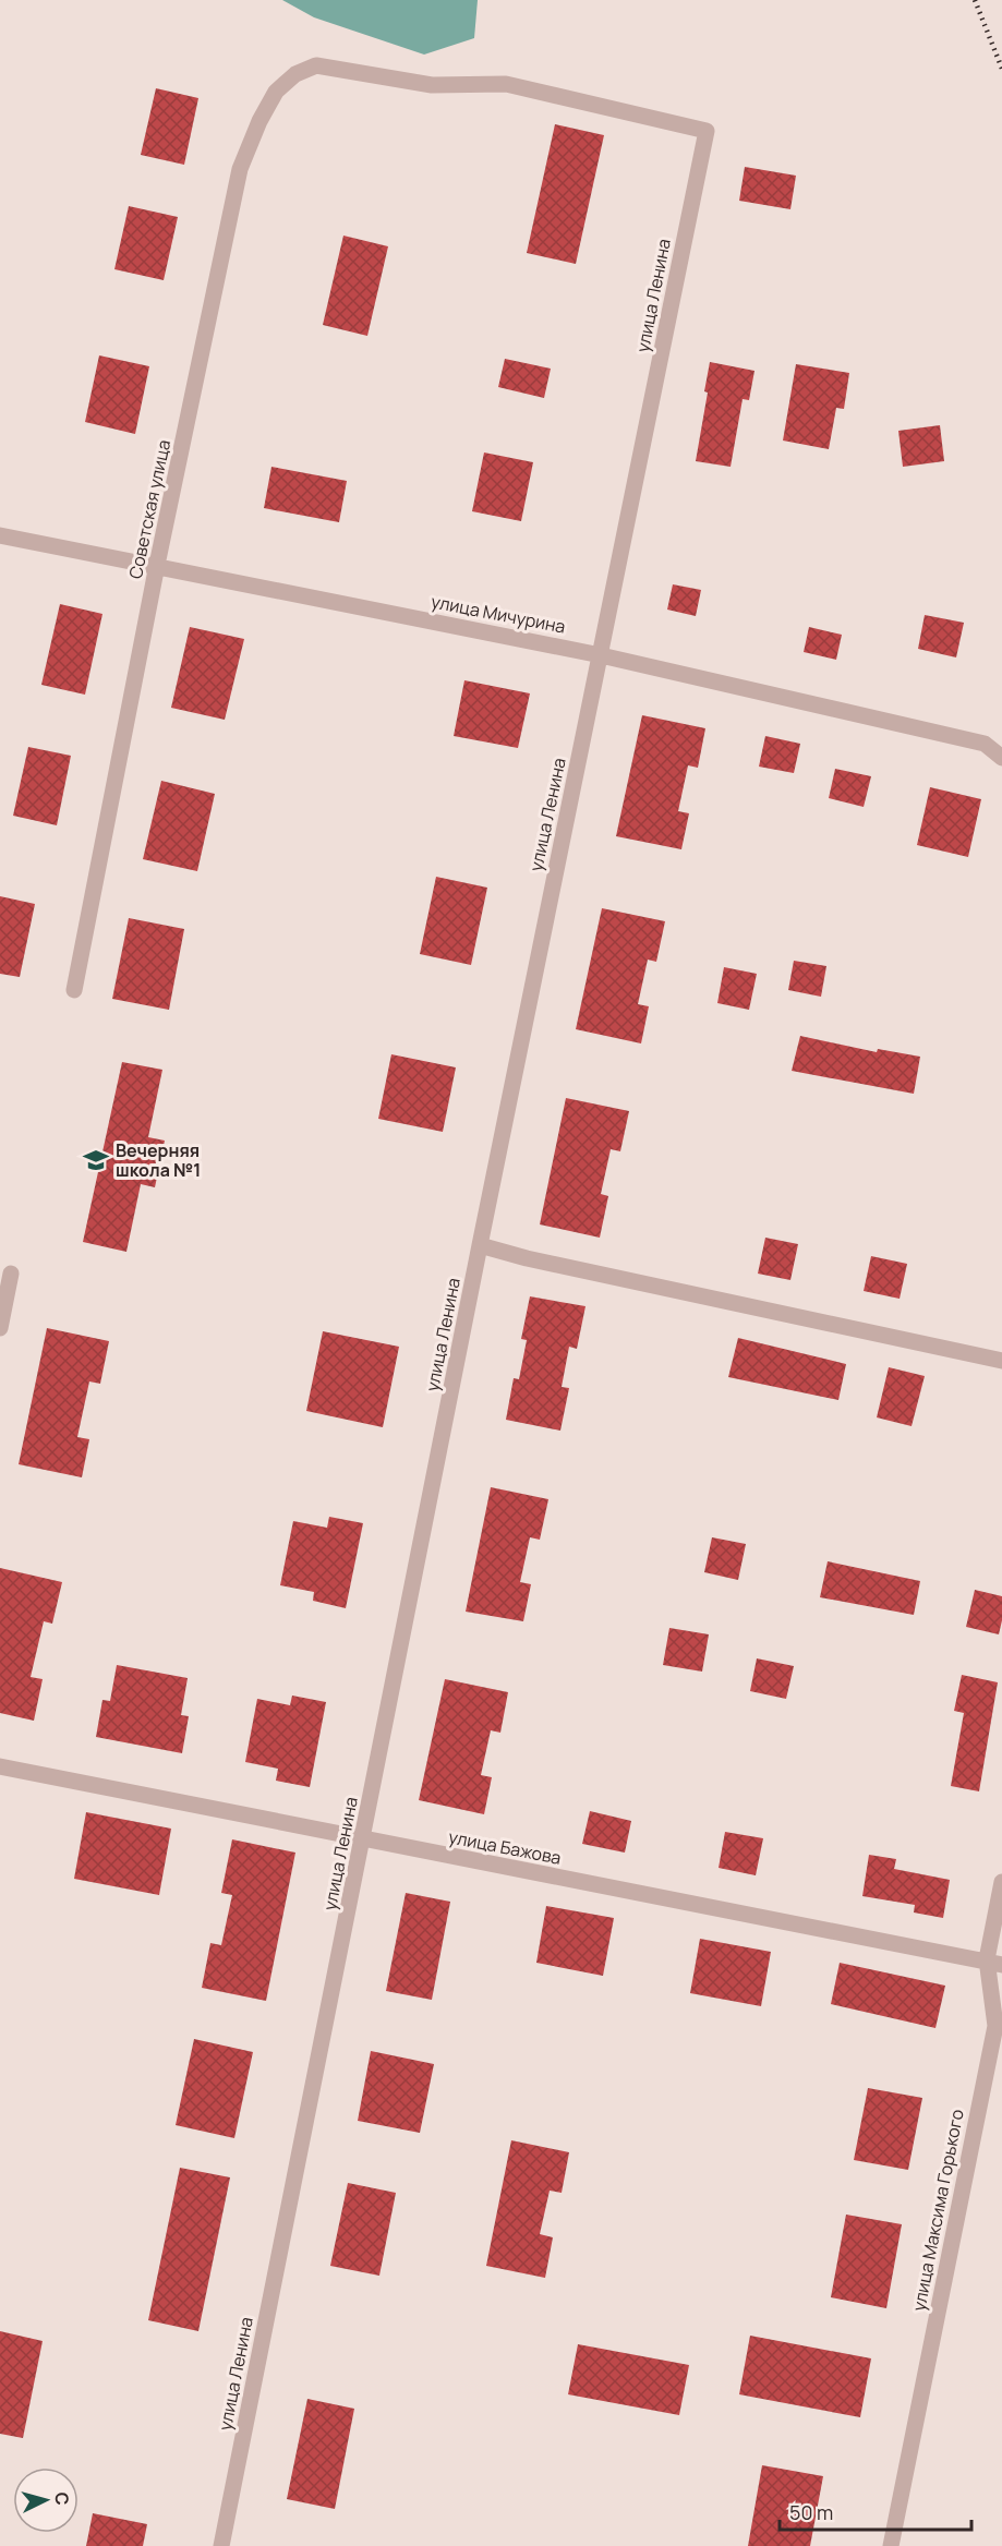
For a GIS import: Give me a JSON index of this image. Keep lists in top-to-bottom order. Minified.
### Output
{"streets":{"street":["улица Ленина","Советская улица","улица Мичурина","улица Бажова","улица Максима Горького"]},"crossings":[["улица Ленина","Советская улица"],["улица Ленина","улица Мичурина"],["улица Ленина","улица Бажова"],["Советская улица","улица Мичурина"],["улица Бажова","улица Максима Горького"]],"places":{"school or university":["Вечерняя школа №1"]},"scale_bar":"50 m","north":"right"}
